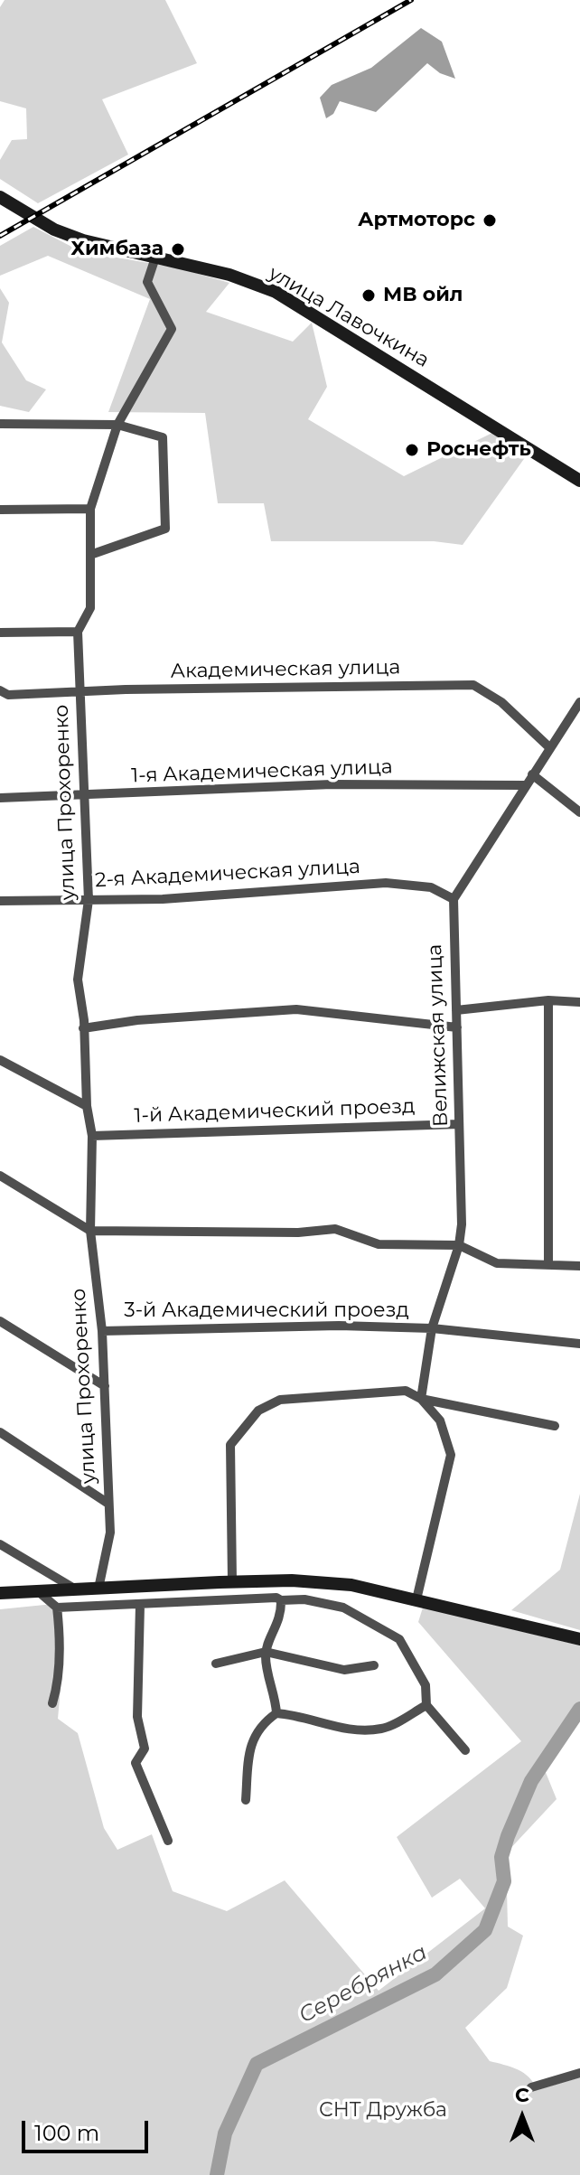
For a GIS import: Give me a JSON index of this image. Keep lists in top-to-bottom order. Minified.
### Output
{"streets":{"main road":["улица Лавочкина"],"street":["Академическая улица","1-я Академическая улица","улица Прохоренко","2-я Академическая улица","Велижская улица","1-й Академический проезд","3-й Академический проезд"]},"crossings":[["улица Лавочкина","улица Прохоренко"],["Академическая улица","улица Прохоренко"],["1-я Академическая улица","улица Прохоренко"],["улица Прохоренко","2-я Академическая улица"],["улица Прохоренко","1-й Академический проезд"],["улица Прохоренко","3-й Академический проезд"],["2-я Академическая улица","Велижская улица"],["Велижская улица","1-й Академический проезд"],["Велижская улица","3-й Академический проезд"]],"water":["Серебрянка"],"parks":["СНТ Дружба"],"places":["Артмоторс","Химбаза","МВ ойл","Роснефть"],"scale_bar":"100 m","north":"top"}
